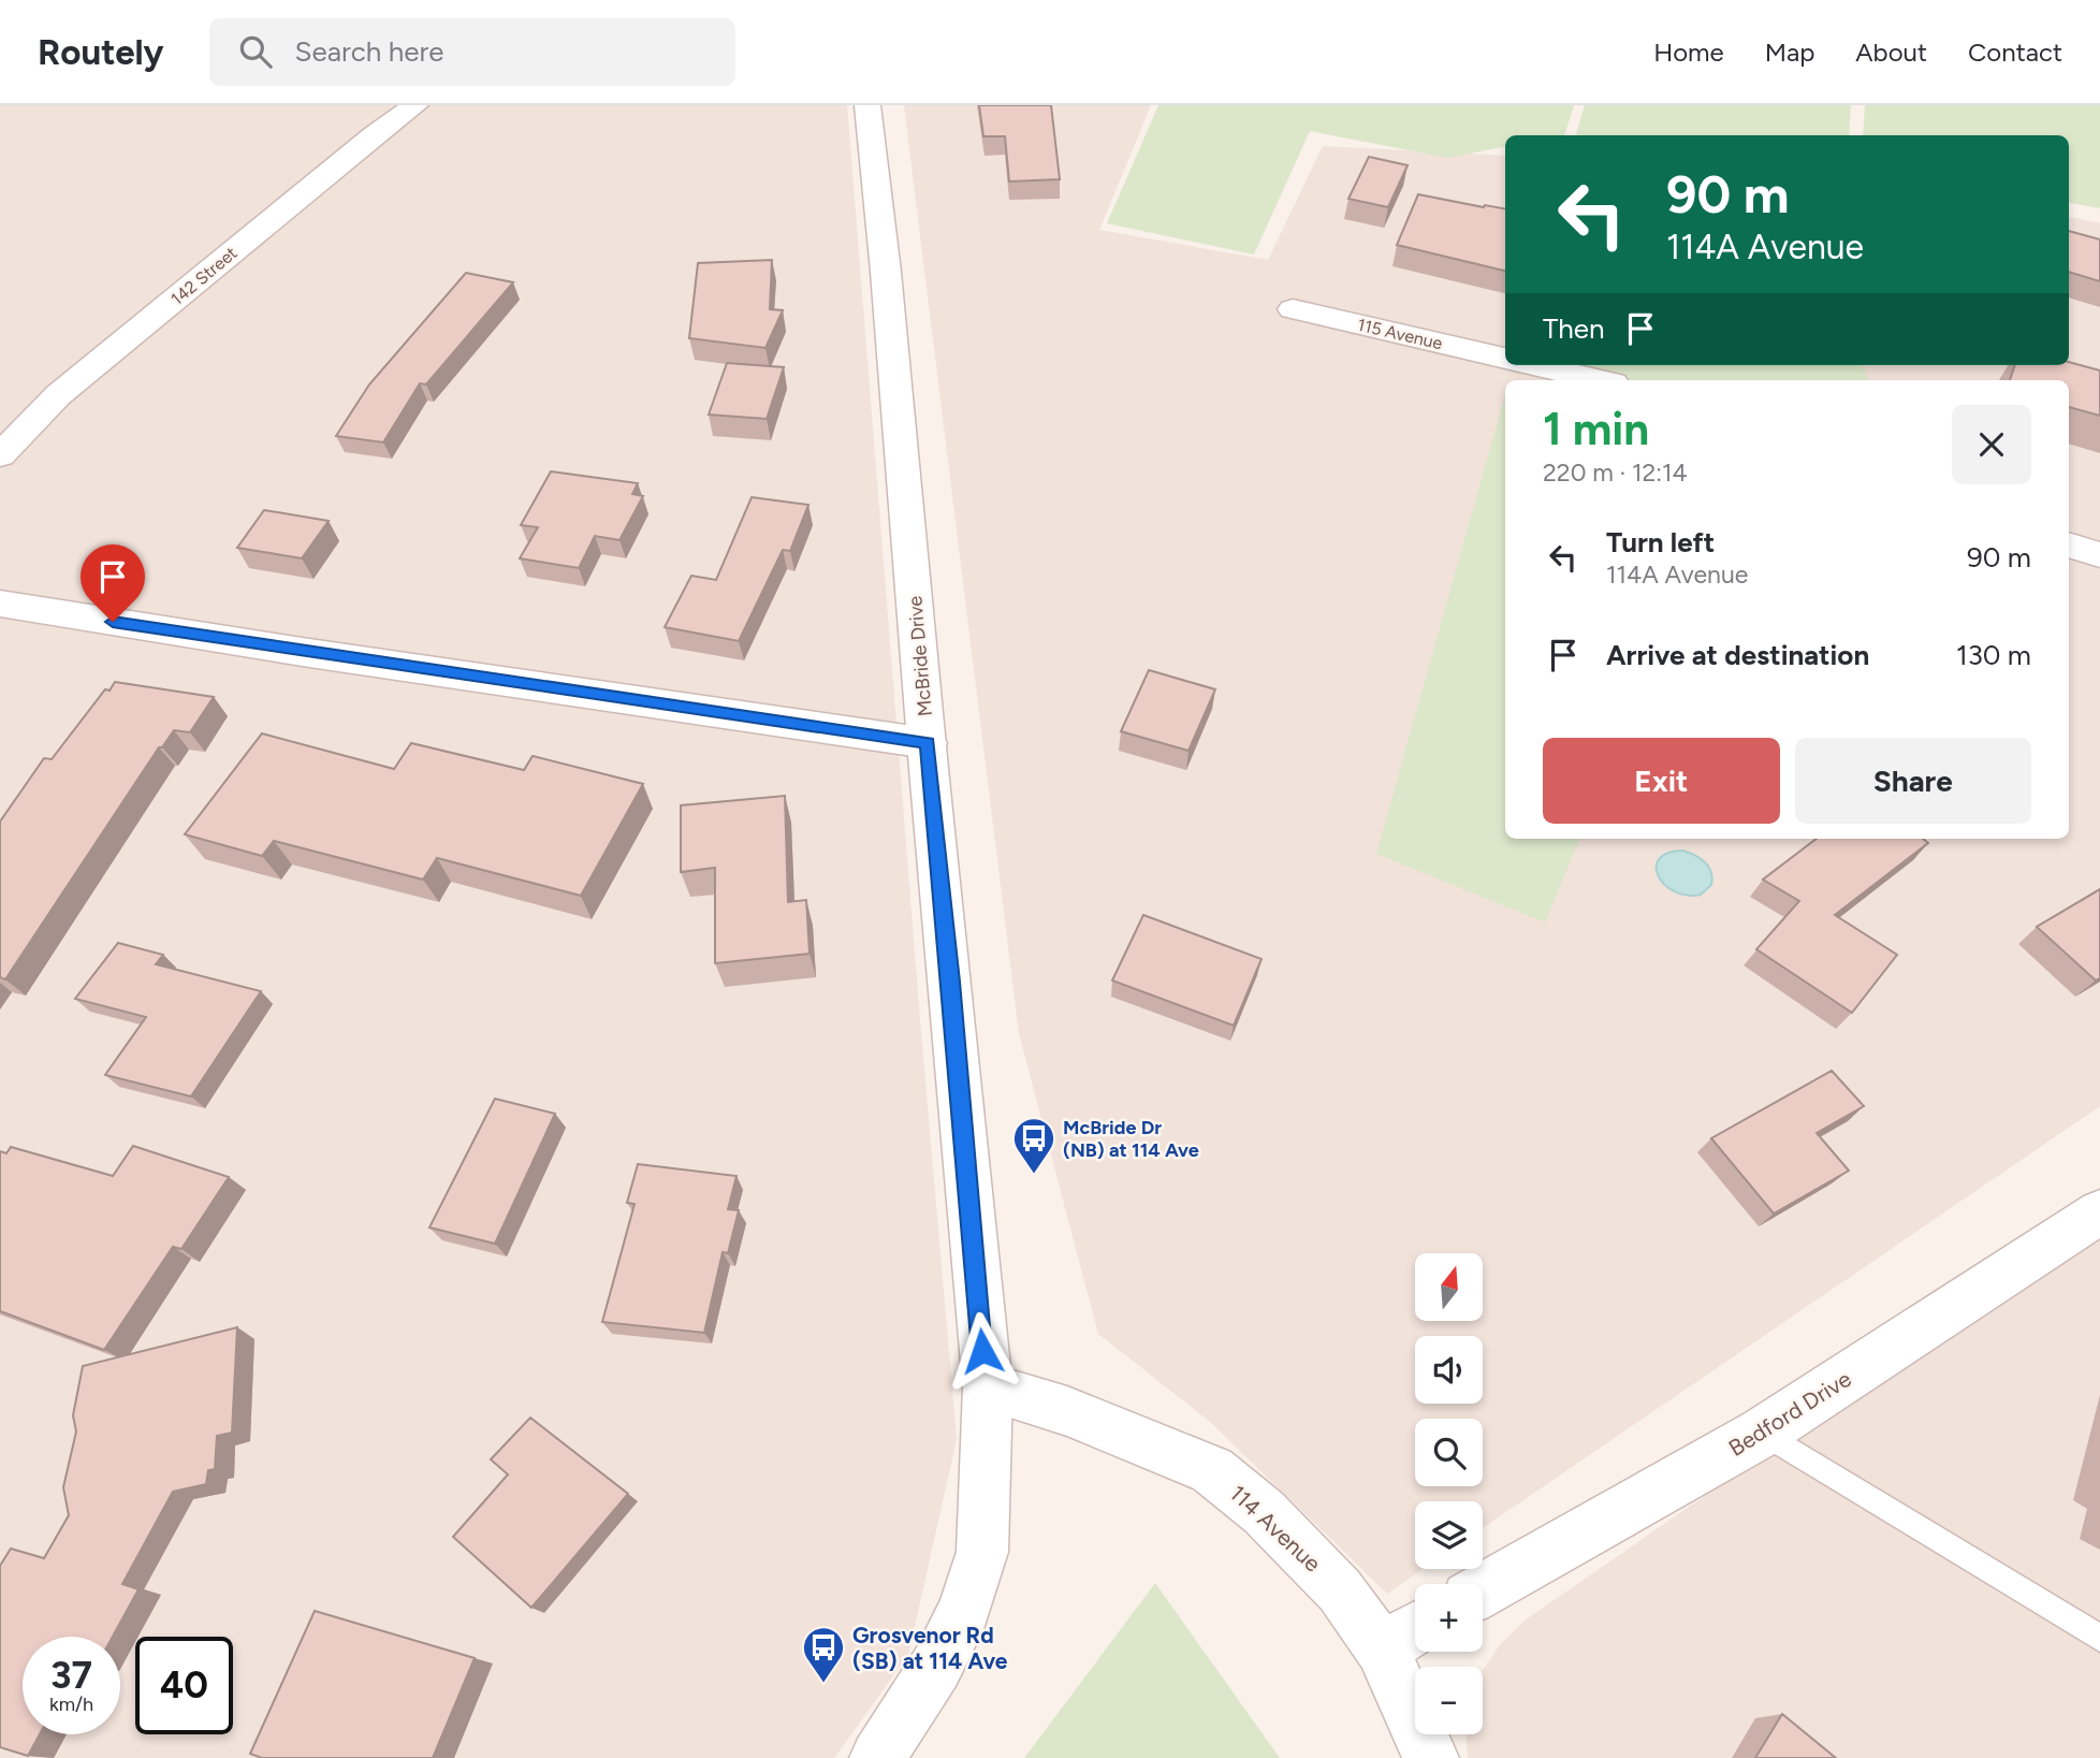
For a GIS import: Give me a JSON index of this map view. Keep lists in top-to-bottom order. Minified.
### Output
{"streets":{"street":["142 Street","115 Avenue","McBride Drive","Bedford Drive","114 Avenue"]},"crossings":[["McBride Drive","114 Avenue"]],"places":{"bus stop":["McBride Dr (NB) at 114 Ave","Grosvenor Rd (SB) at 114 Ave"]},"north":"top","page":{"header":"Routely","search":"Search here","nav":["Home","Map","About","Contact"],"turn":["90 m","114A Avenue"],"then":"Then","heading":["1 min","220 m · 12:14"],"list":[{"name":"Turn left","note":"114A Avenue","value":"90 m"},{"name":"Arrive at destination","value":"130 m"}],"buttons":["Exit","Share"],"map_buttons":["+","−"],"speed":"37 km/h","limit":"40"}}
